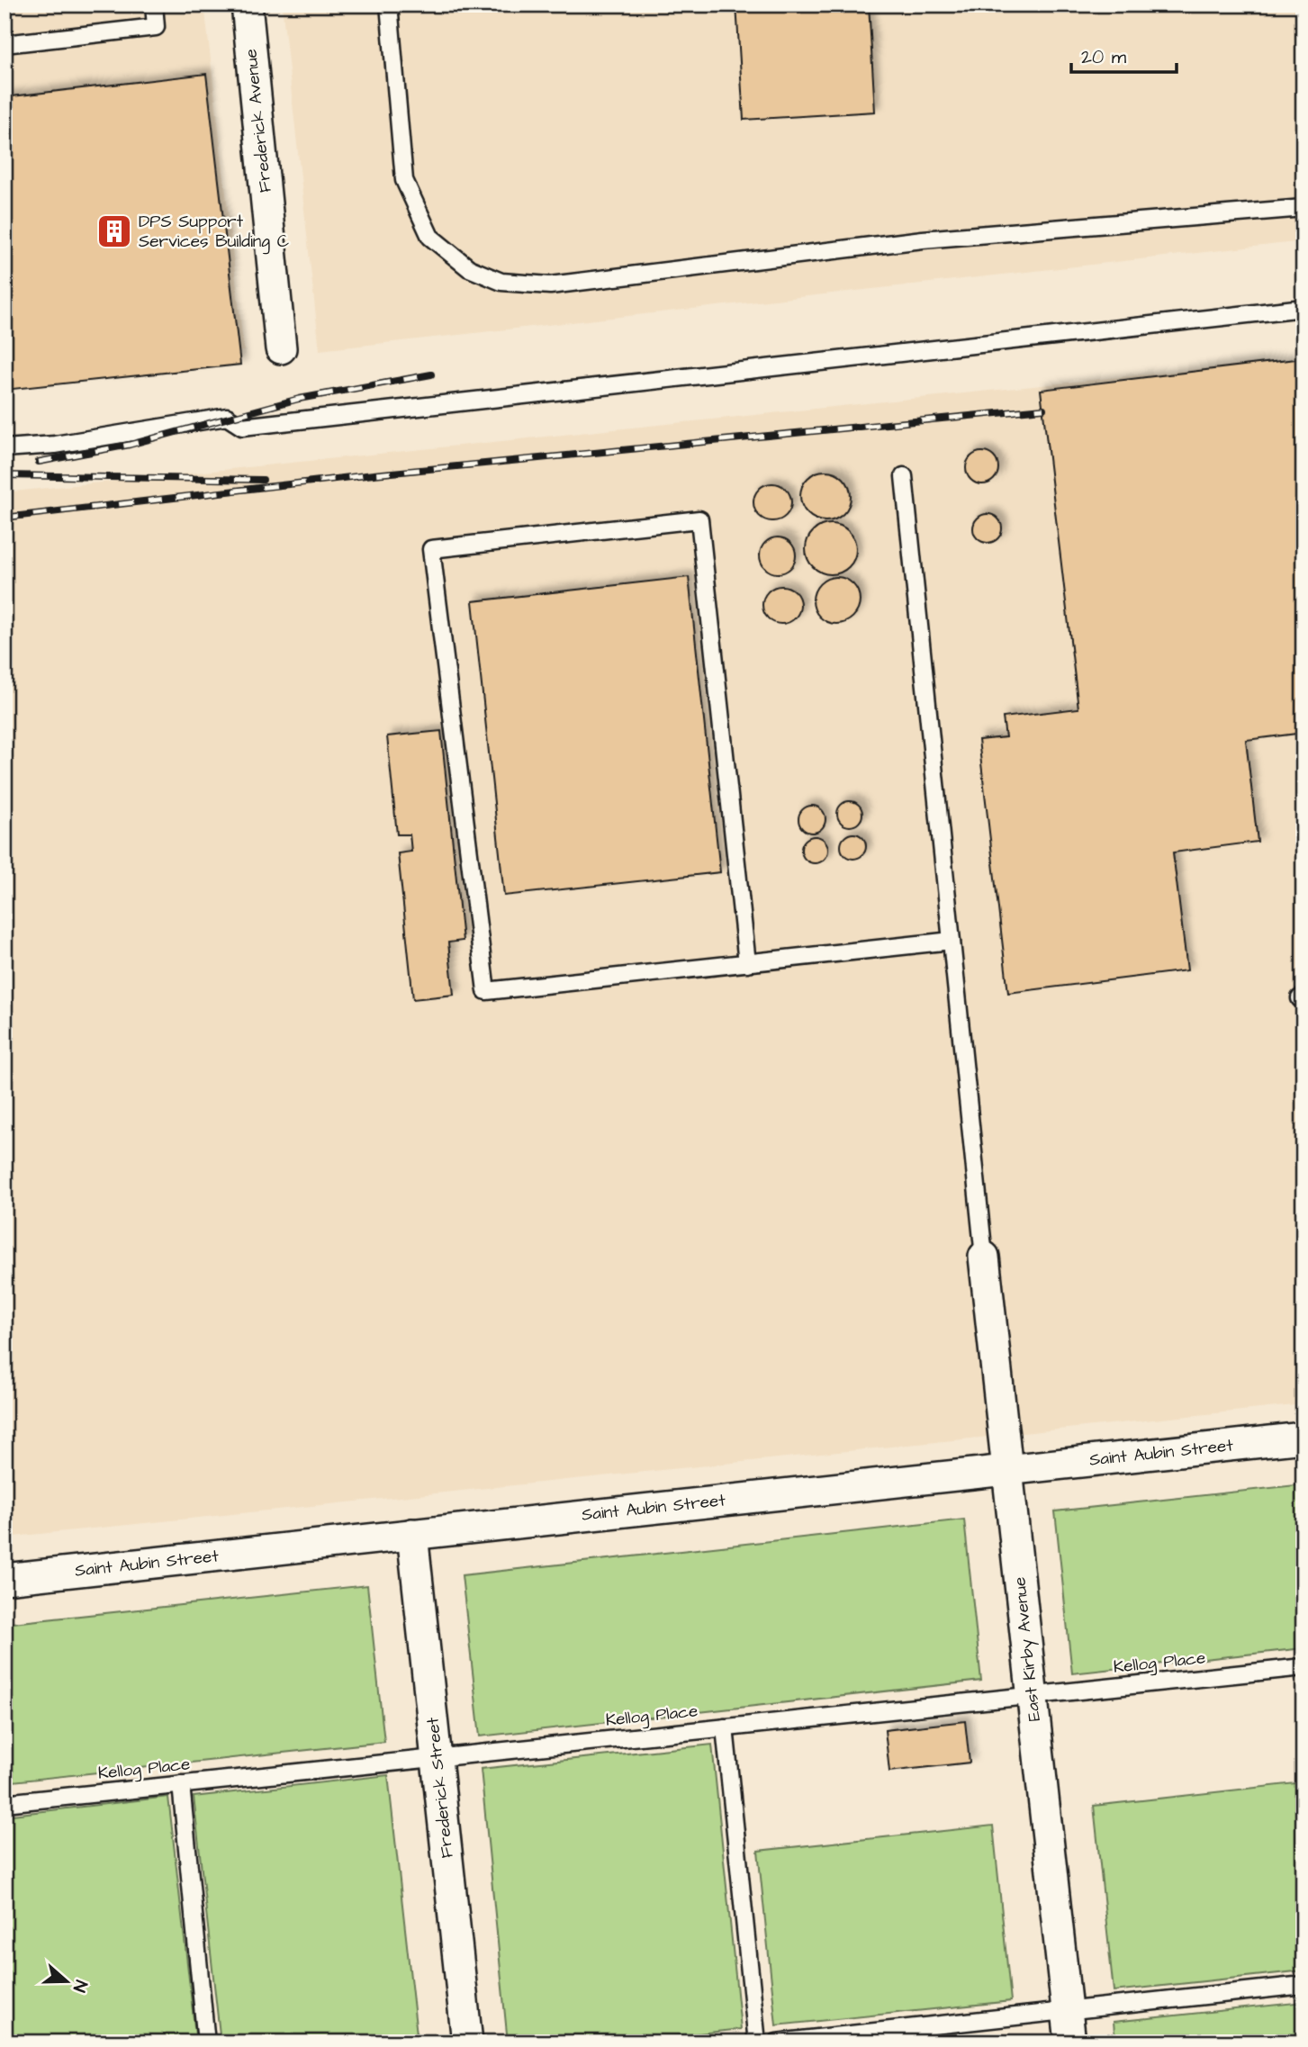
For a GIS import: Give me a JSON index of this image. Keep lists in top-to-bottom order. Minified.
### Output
{"streets":{"street":["Frederick Avenue","Saint Aubin Street","East Kirby Avenue","Frederick Street"],"lane":["Kellog Place"]},"crossings":[["Saint Aubin Street","East Kirby Avenue"],["Saint Aubin Street","Frederick Street"],["East Kirby Avenue","Kellog Place"],["Kellog Place","Frederick Street"]],"places":{"building":["DPS Support Services Building C"]},"scale_bar":"20 m","north":"right"}
